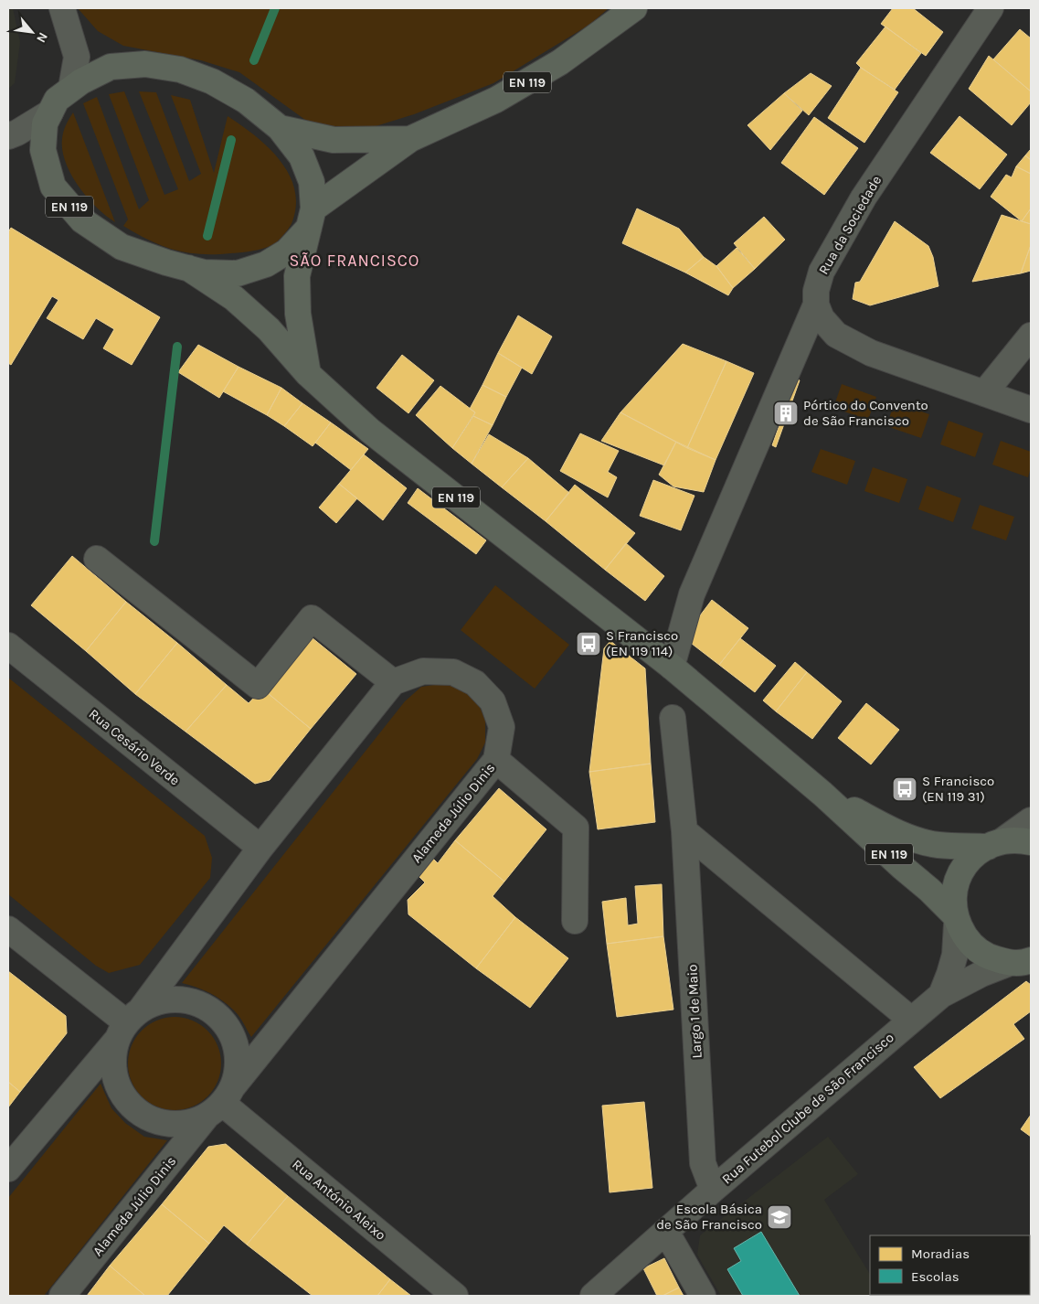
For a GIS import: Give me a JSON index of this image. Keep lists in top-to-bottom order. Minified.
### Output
{"streets":{"main road":["EN 119"],"street":["Rua da Sociedade","Rua Cesário Verde","Alameda Júlio Dinis","Largo 1 de Maio","Rua Futebol Clube de São Francisco","Rua António Aleixo"]},"crossings":[["EN 119","Rua da Sociedade"],["Rua Cesário Verde","Alameda Júlio Dinis"],["Alameda Júlio Dinis","Rua António Aleixo"],["Largo 1 de Maio","Rua Futebol Clube de São Francisco"]],"districts":["SÃO FRANCISCO"],"places":{"building":["Pórtico do Convento de São Francisco"],"bus stop":["S Francisco (EN 119 114)","S Francisco (EN 119 31)"],"school or university":["Escola Básica de São Francisco"]},"legend":["Moradias","Escolas"],"north":"bottom right"}
